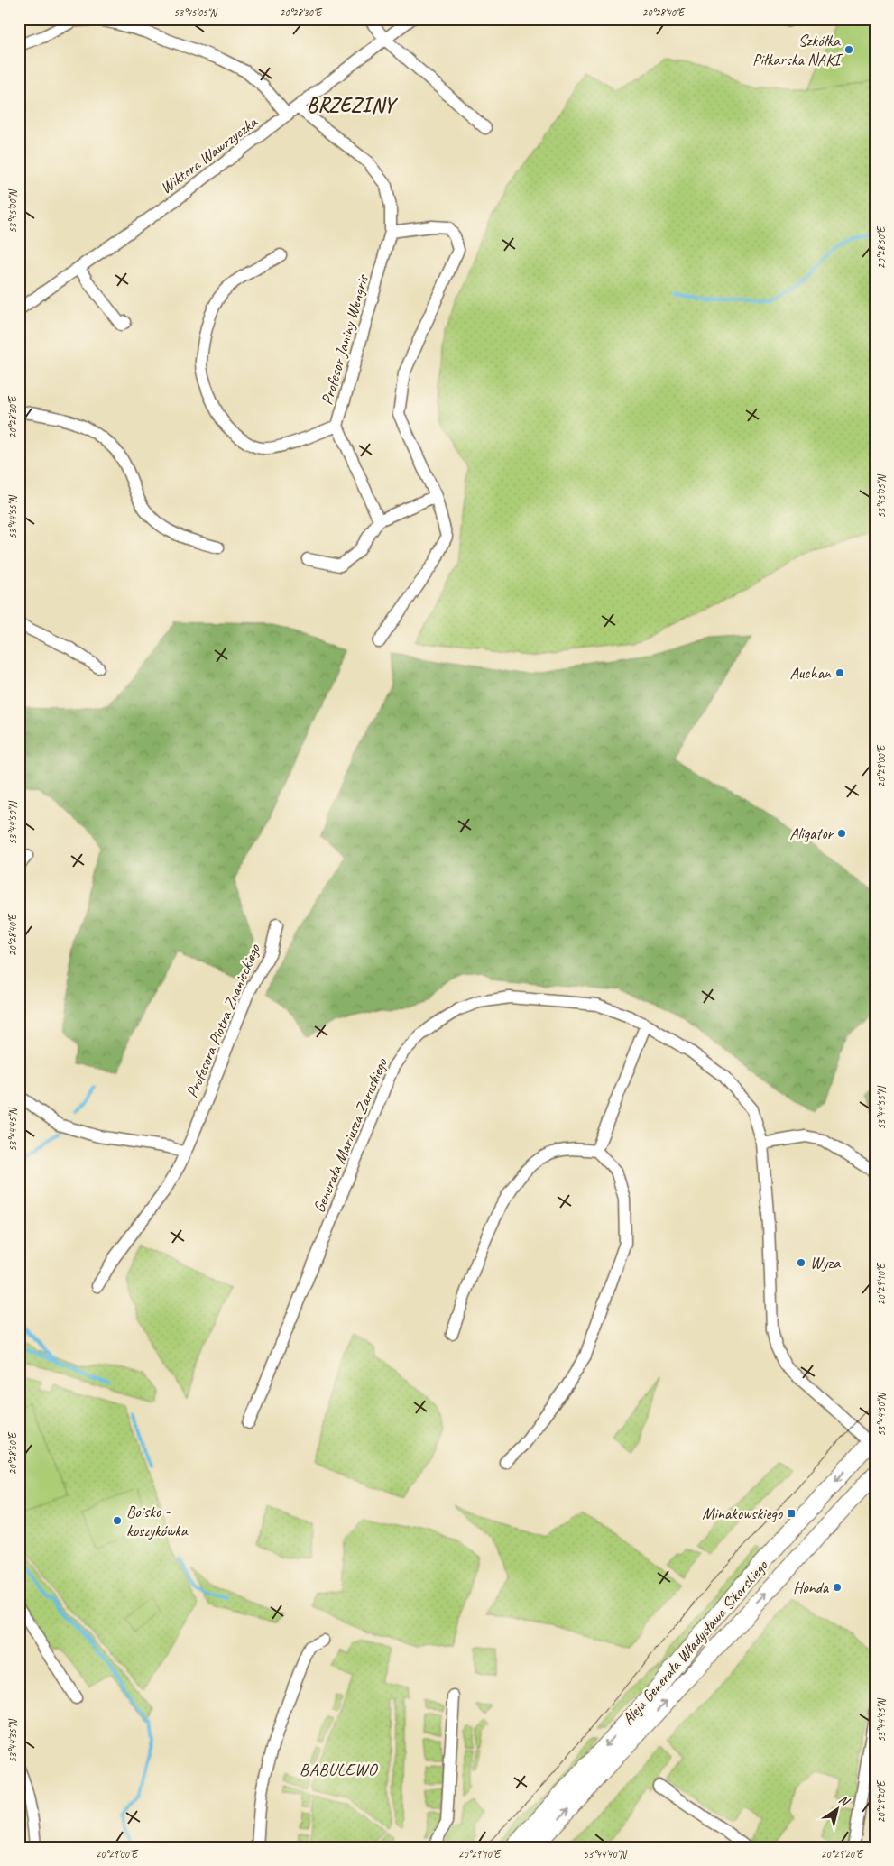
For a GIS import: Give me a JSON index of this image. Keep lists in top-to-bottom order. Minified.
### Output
{"streets":{"main road":["Aleja Generała Władysława Sikorskiego"],"street":["Wiktora Wawrzyczka","Profesor Janiny Wengris","Profesora Piotra Znanieckiego","Generała Mariusza Zaruskiego"]},"crossings":[["Wiktora Wawrzyczka","Profesor Janiny Wengris"],["Generała Mariusza Zaruskiego","Aleja Generała Władysława Sikorskiego"]],"districts":["BRZEZINY","BABULEWO"],"places":{"other":["Szkółka Piłkarska NAKI","Auchan","Aligator","Wyza","Boisko - koszykówka","Honda"],"transit":["Minakowskiego"]},"north":"top right","coordinates":["53°45'05\"N","20°28'30\"E","20°28'40\"E","53°45'00\"N","20°28'50\"E","53°44'55\"N","20°29'00\"E","53°44'50\"N","53°44'45\"N","20°29'10\"E","53°44'35\"N","20°29'20\"E","53°44'40\"N"]}
